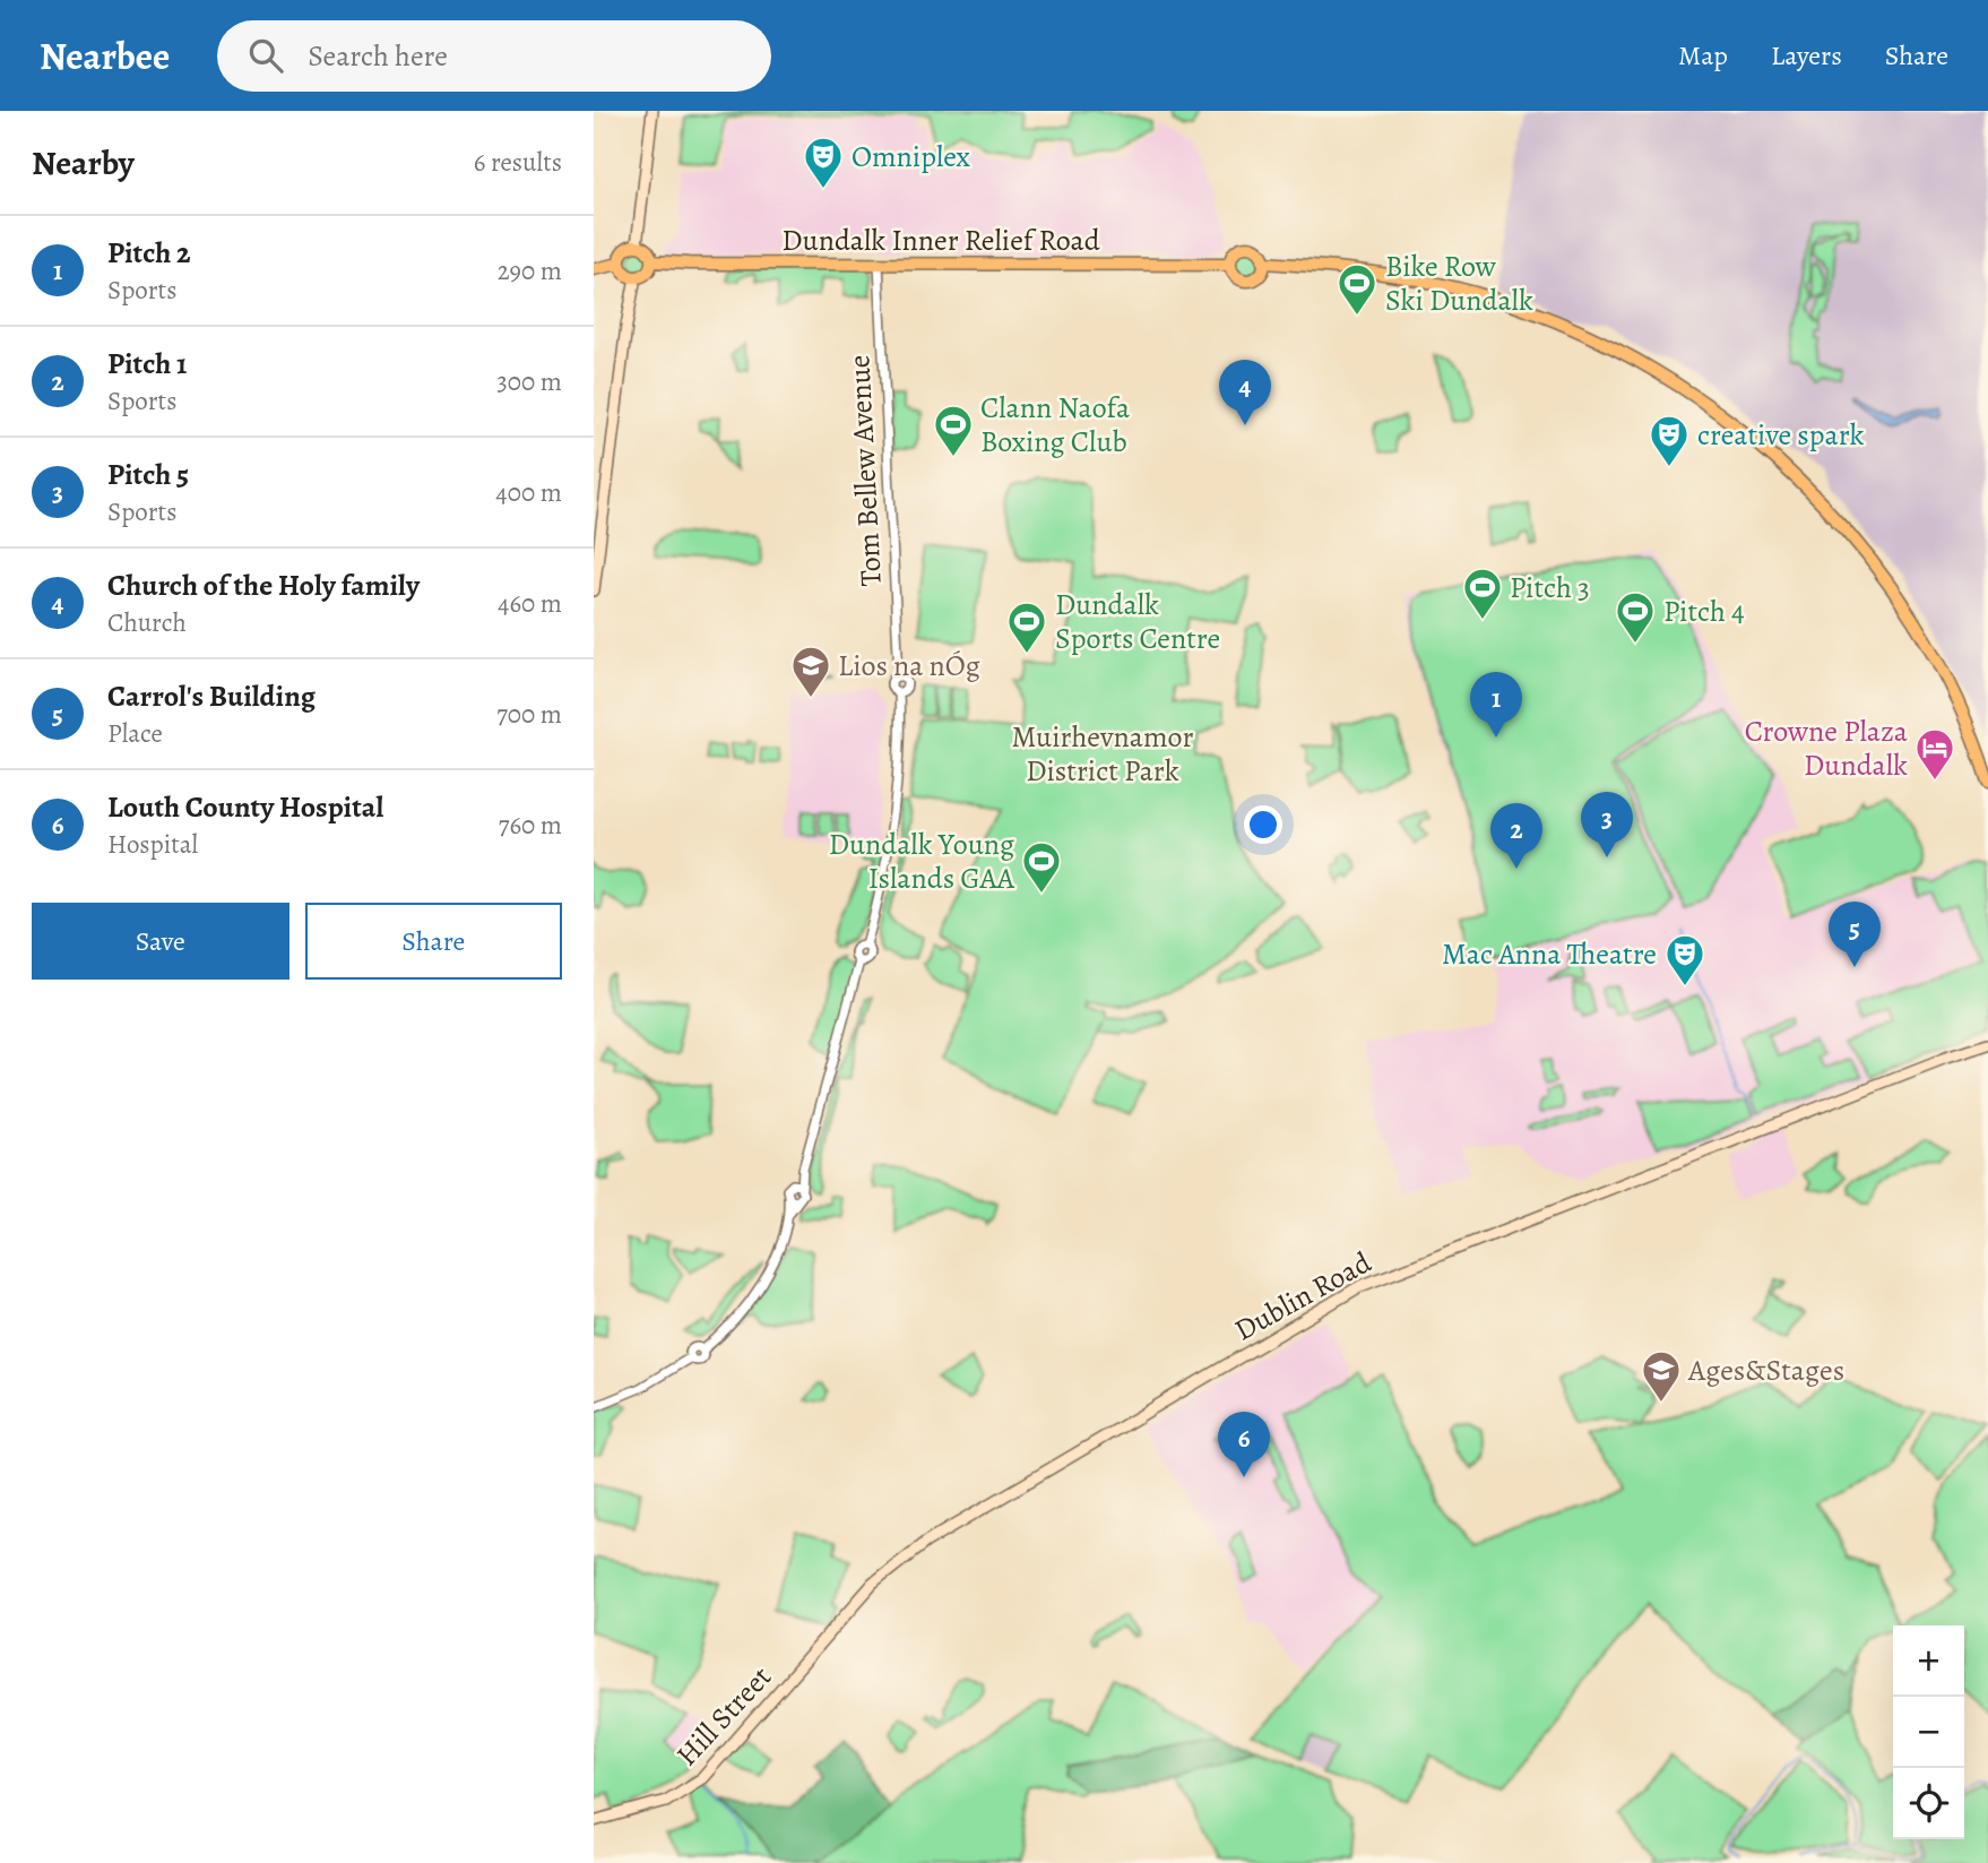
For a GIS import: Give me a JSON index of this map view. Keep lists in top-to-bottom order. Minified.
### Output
{"streets":{"main road":["Dundalk Inner Relief Road","Dublin Road","Hill Street"],"street":["Tom Bellew Avenue"]},"crossings":[["Dundalk Inner Relief Road","Tom Bellew Avenue"],["Dublin Road","Hill Street"]],"parks":["Muirhevnamor District Park"],"places":{"theatre":["Omniplex","creative spark","Mac Anna Theatre"],"sports":["Bike Row Ski Dundalk","Clann Naofa Boxing Club","Pitch 3","Pitch 4","Dundalk Sports Centre","Dundalk Young Islands GAA"],"school or university":["Lios na nÓg","Ages&Stages"],"hotel":["Crowne Plaza Dundalk"]},"page":{"header":"Nearbee","search":"Search here","nav":["Map","Layers","Share"],"heading":["Nearby","6 results"],"list":[{"mark":"1","name":"Pitch 2","note":"Sports","value":"290 m"},{"mark":"2","name":"Pitch 1","note":"Sports","value":"300 m"},{"mark":"3","name":"Pitch 5","note":"Sports","value":"400 m"},{"mark":"4","name":"Church of the Holy family","note":"Church","value":"460 m"},{"mark":"5","name":"Carrol's Building","note":"Place","value":"700 m"},{"mark":"6","name":"Louth County Hospital","note":"Hospital","value":"760 m"}],"pins":["4","1","3","2","5","6"],"buttons":["Save","Share"],"map_buttons":["+","−"]}}
